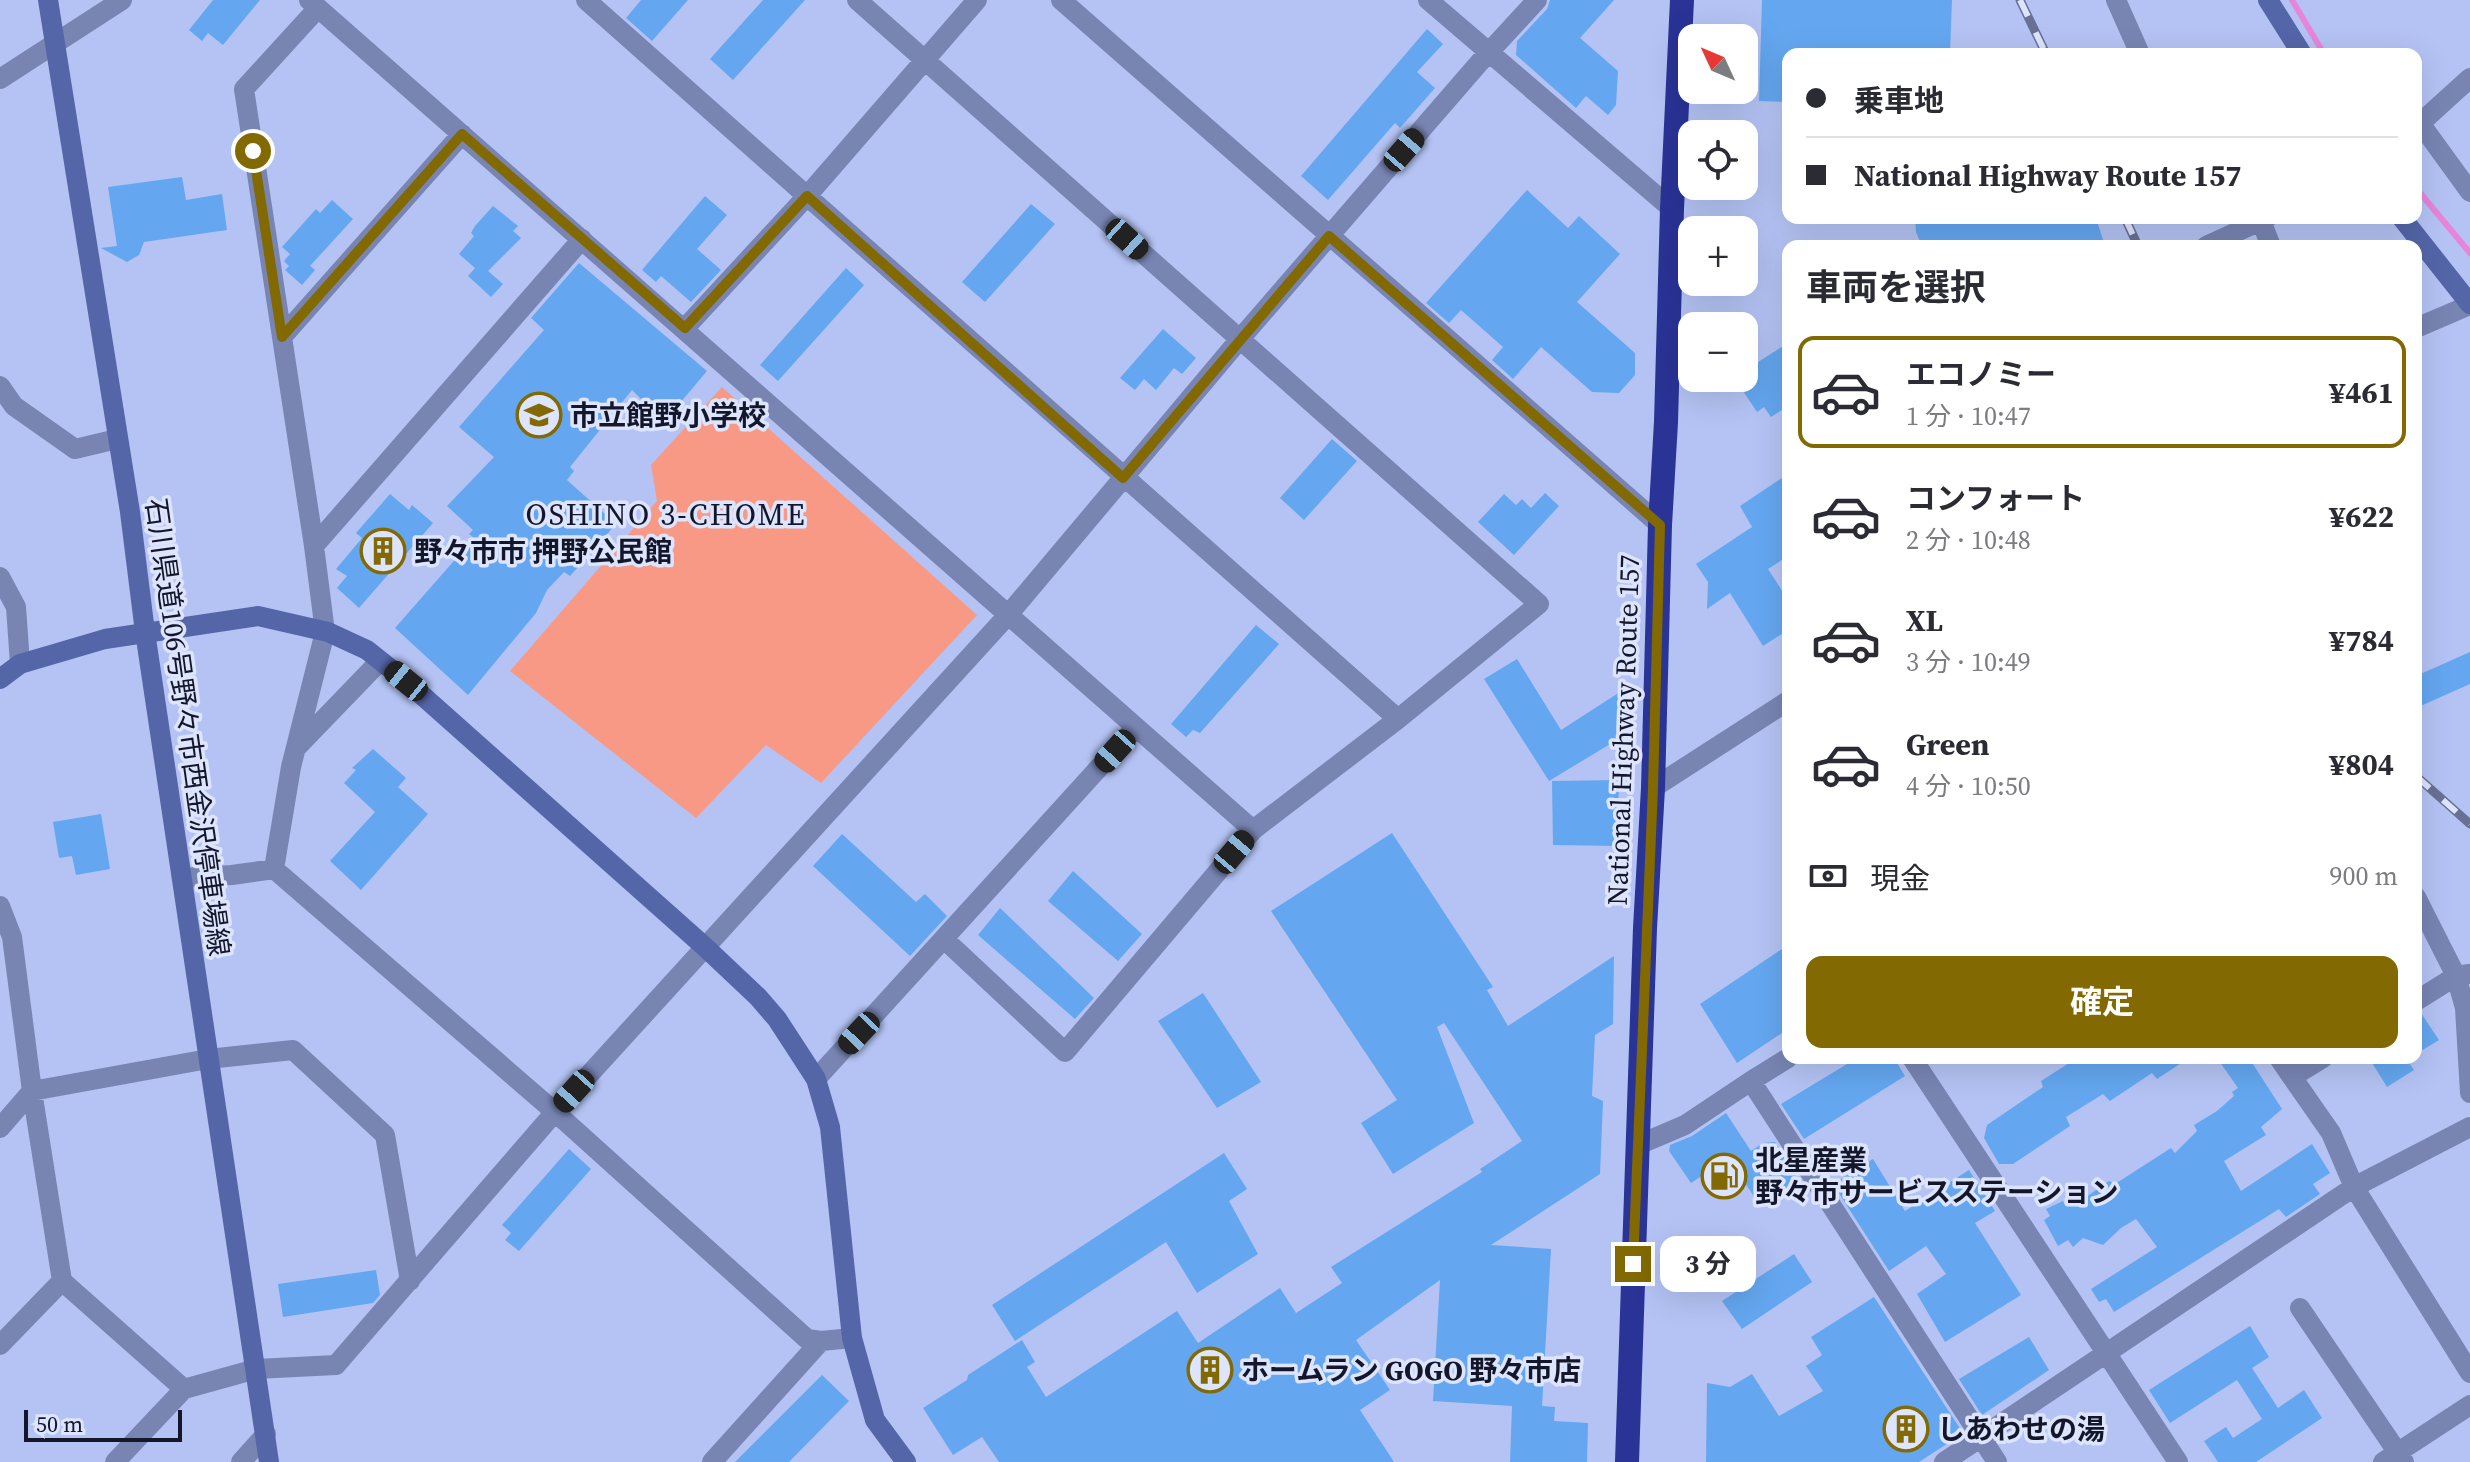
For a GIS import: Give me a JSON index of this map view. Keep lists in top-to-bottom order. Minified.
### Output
{"streets":{"highway":["National Highway Route 157"],"street":["石川県道106号野々市西金沢停車場線"]},"districts":["OSHINO 3-CHOME"],"places":{"school or university":["市立館野小学校"],"building":["野々市市 押野公民館","ホームラン GOGO 野々市店","しあわせの湯"],"fuel station":["北星産業 野々市サービスステーション"]},"scale_bar":"50 m","north":"top left","page":{"map_buttons":["+","−"],"banner":["乗車地","National Highway Route 157"],"heading":"車両を選択","list":[{"name":"エコノミー","note":"1 分 · 10:47","value":"¥461"},{"name":"コンフォート","note":"2 分 · 10:48","value":"¥622"},{"name":"XL","note":"3 分 · 10:49","value":"¥784"},{"name":"Green","note":"4 分 · 10:50","value":"¥804"}],"pay":["現金","900 m"],"buttons":"確定","bubble":"3 分","scale":"50 m"}}
